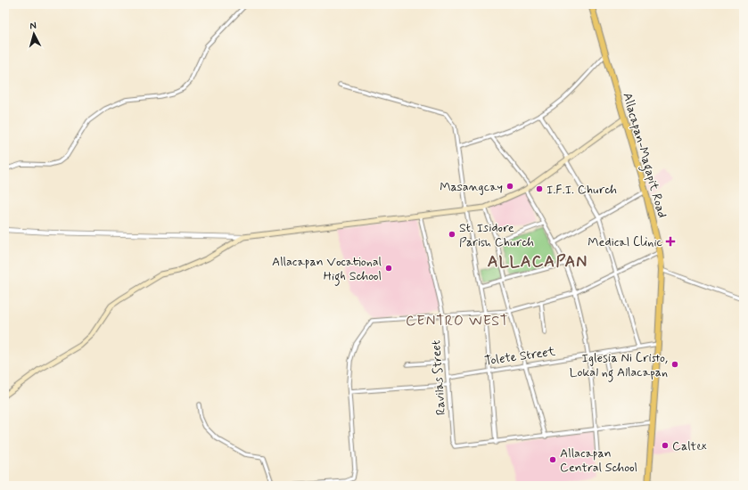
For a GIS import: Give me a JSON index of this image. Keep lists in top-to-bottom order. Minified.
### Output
{"streets":{"highway":["Allacapan-Magapit Road"],"street":["Tolete Street","Ravilas Street"]},"crossings":[["Allacapan-Magapit Road","Tolete Street"],["Tolete Street","Ravilas Street"]],"districts":["ALLACAPAN","CENTRO WEST"],"places":{"other":["Masangcay","I.F.I. Church","St. Isidore Parish Church","Allacapan Vocational High School","Iglesia Ni Cristo, Lokal ng Allacapan","Caltex","Allacapan Central School"],"health":["Medical Clinic"]},"north":"top"}
